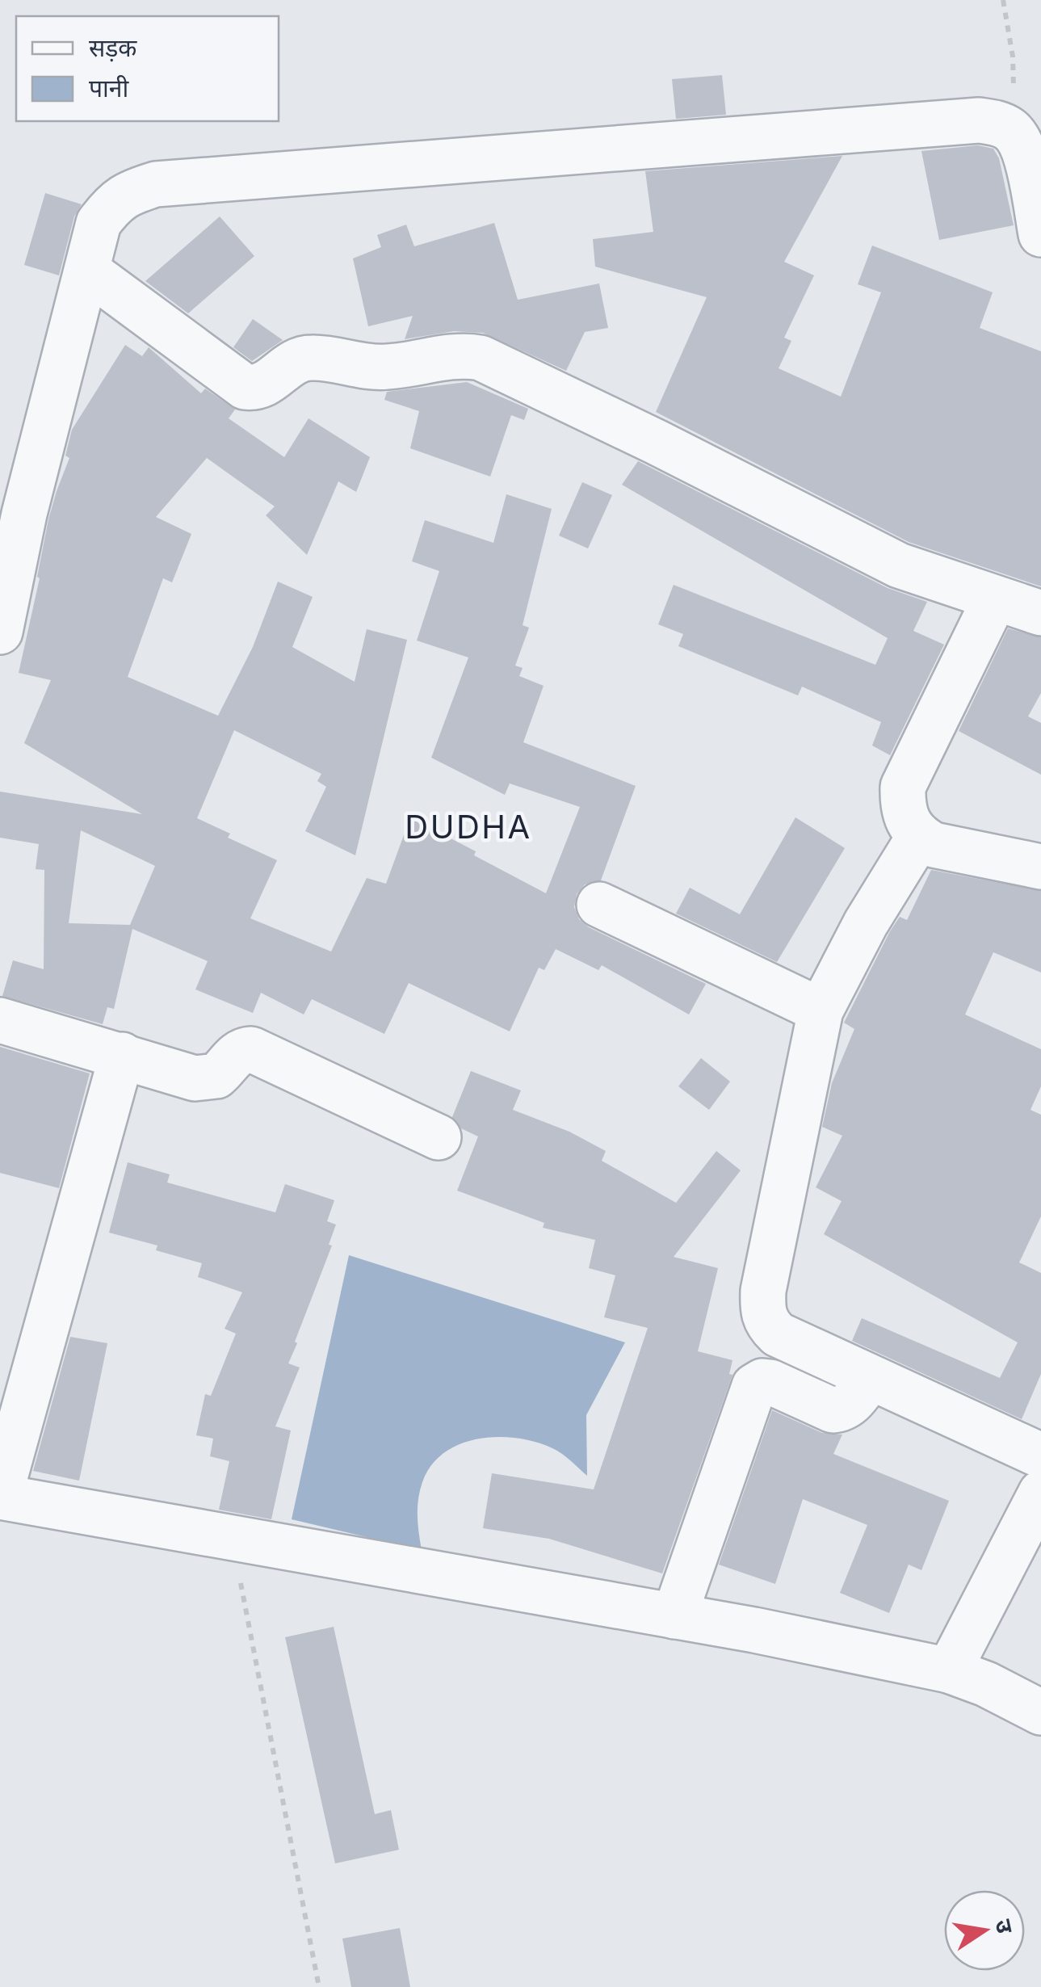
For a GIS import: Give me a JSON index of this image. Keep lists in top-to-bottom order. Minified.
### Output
{"districts":["DUDHA"],"legend":["सड़क","पानी"],"north":"right"}
